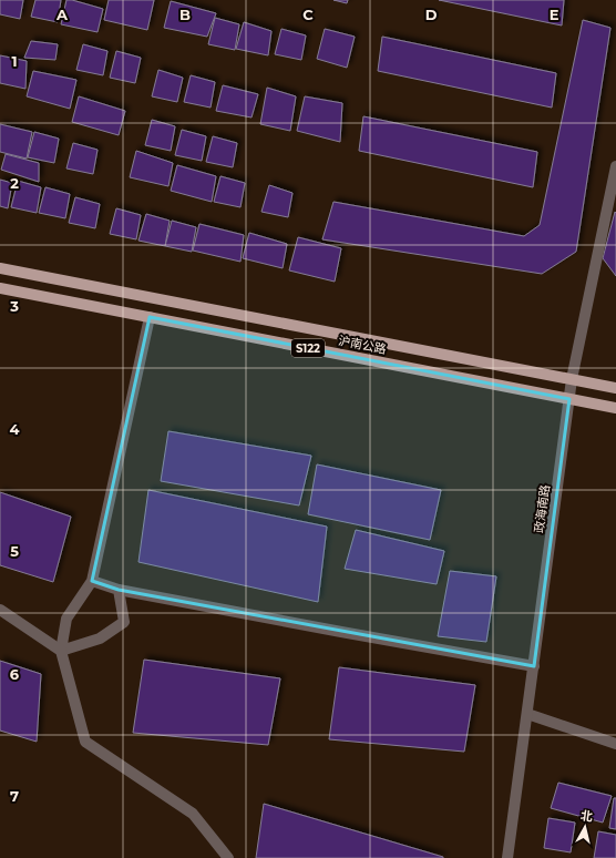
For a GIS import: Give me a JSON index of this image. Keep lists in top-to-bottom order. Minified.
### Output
{"streets":{"main road":["沪南公路","S122"],"street":["政海南路"]},"crossings":[["沪南公路","政海南路"]],"north":"top","grid":{"columns":["A","B","C","D","E"],"rows":["1","2","3","4","5","6","7"]}}
